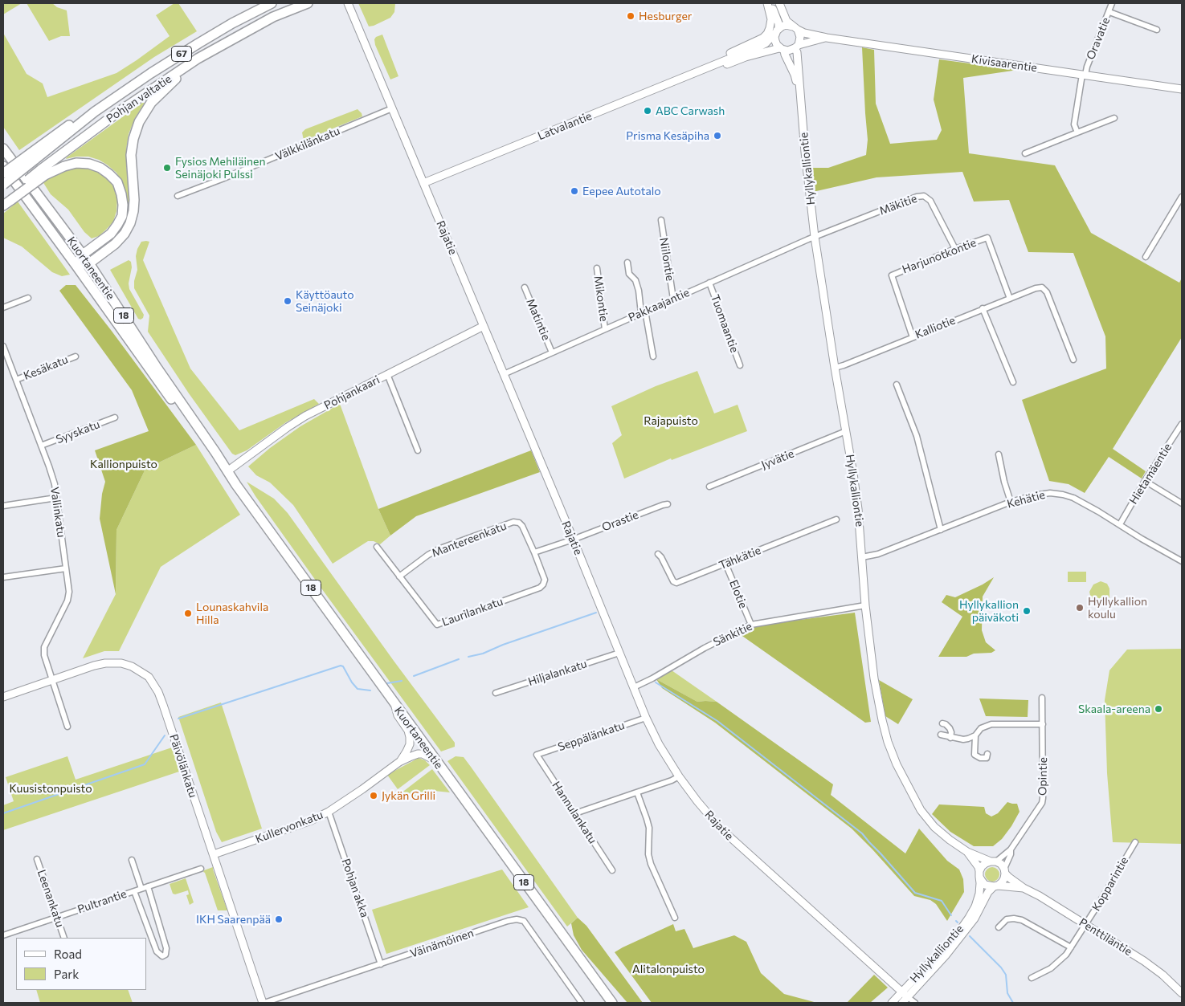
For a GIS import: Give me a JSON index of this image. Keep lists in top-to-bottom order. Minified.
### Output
{"streets":{"highway":["67","Pohjan valtatie","Kuortaneentie","18"],"street":["Oravatie","Kivisaarentie","Latvalantie","Välkkilänkatu","Hyllykalliontie","Mäkitie","Rajatie","Harjunotkontie","Niilontie","Mikontie","Pakkaajantie","Matintie","Tuomaantie","Kalliotie","Kesäkatu","Pohjankaari","Syyskatu","Jyvätie","Hietamäentie","Kehätie","Vallinkatu","Orastie","Mantereenkatu","Tähkätie","Elotie","Laurilankatu","Sänkitie","Hiljalankatu","Seppälänkatu","Päivölänkatu","Opintie","Hannulankatu","Kullervonkatu","Kopparintie","Pohjan akka","Leenankatu","Pultrantie","Penttiläntie","Väinämöinen"]},"crossings":[["Oravatie","Kivisaarentie"],["Kivisaarentie","Latvalantie"],["Kivisaarentie","Hyllykalliontie"],["Latvalantie","Hyllykalliontie"],["Latvalantie","Rajatie"],["Välkkilänkatu","Rajatie"],["Hyllykalliontie","Mäkitie"],["Hyllykalliontie","Rajatie"],["Hyllykalliontie","Pakkaajantie"],["Hyllykalliontie","Kalliotie"],["Hyllykalliontie","Jyvätie"],["Hyllykalliontie","Kehätie"],["Hyllykalliontie","Sänkitie"],["Hyllykalliontie","Opintie"],["Hyllykalliontie","Penttiläntie"],["Mäkitie","Harjunotkontie"],["Mäkitie","Pakkaajantie"],["Rajatie","Pakkaajantie"],["Rajatie","Pohjankaari"],["Rajatie","Orastie"],["Rajatie","Sänkitie"],["Rajatie","Hiljalankatu"],["Rajatie","Seppälänkatu"],["Harjunotkontie","Kalliotie"],["Niilontie","Pakkaajantie"],["Kuortaneentie","Pohjankaari"],["Kuortaneentie","Kullervonkatu"],["Mikontie","Pakkaajantie"],["Pakkaajantie","Matintie"],["Pakkaajantie","Tuomaantie"],["Kesäkatu","Vallinkatu"],["Syyskatu","Vallinkatu"],["Hietamäentie","Kehätie"],["Vallinkatu","Päivölänkatu"],["Mantereenkatu","Laurilankatu"],["Tähkätie","Elotie"],["Elotie","Sänkitie"],["Seppälänkatu","Hannulankatu"],["Päivölänkatu","Kullervonkatu"],["Päivölänkatu","Väinämöinen"],["Opintie","Penttiläntie"],["Kullervonkatu","Pohjan akka"],["Kopparintie","Penttiläntie"],["Pohjan akka","Väinämöinen"],["Leenankatu","Pultrantie"]],"parks":["Rajapuisto","Kallionpuisto","Kuusistonpuisto","Alitalonpuisto"],"places":["Hesburger","ABC Carwash","Prisma Kesäpiha","Fysios Mehiläinen Seinäjoki Pulssi","Eepee Autotalo","Käyttöauto Seinäjoki","Hyllykallion koulu","Hyllykallion päiväkoti","Lounaskahvila Hilla","Skaala-areena","Jykän Grilli","IKH Saarenpää"],"legend":["Road","Park"]}
